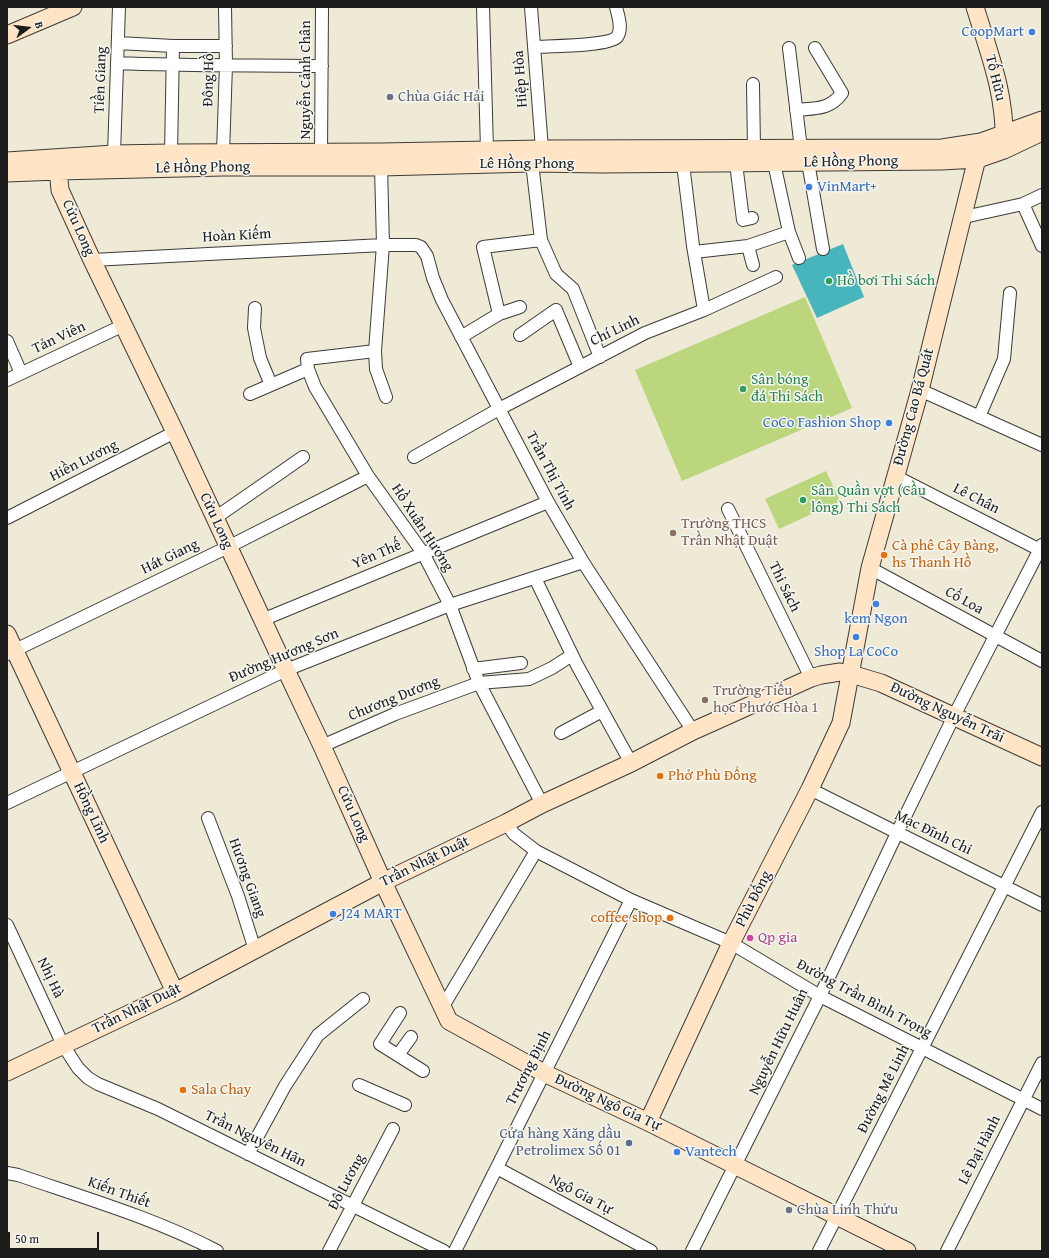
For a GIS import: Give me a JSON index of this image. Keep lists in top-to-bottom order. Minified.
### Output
{"streets":{"street":["Tố Hữu","Hiệp Hòa","Tiền Giang","Đông Hồ","Nguyễn Cảnh Chân","Lê Hồng Phong","Cửu Long","Hoàn Kiếm","Chí Linh","Tản Viên","Đường Cao Bá Quát","Hiền Lương","Trần Thị Tính","Lê Chân","Hồ Xuân Hương","Yên Thế","Hát Giang","Thi Sách","Cổ Loa","Đường Hương Sơn","Chương Dương","Đường Nguyễn Trãi","Hồng Lĩnh","Mạc Đĩnh Chi","Trần Nhật Duật","Hương Giang","Phù Đổng","Nhị Hà","Đường Trần Bình Trọng","Nguyễn Hữu Huân","Trương Định","Đường Mê Linh","Đường Ngô Gia Tự","Trần Nguyên Hãn","Lê Đại Hành","Đô Lương","Kiến Thiết","Ngô Gia Tự"]},"crossings":[["Tố Hữu","Lê Hồng Phong"],["Hiệp Hòa","Lê Hồng Phong"],["Tiền Giang","Lê Hồng Phong"],["Đông Hồ","Lê Hồng Phong"],["Nguyễn Cảnh Chân","Lê Hồng Phong"],["Lê Hồng Phong","Cửu Long"],["Lê Hồng Phong","Đường Cao Bá Quát"],["Cửu Long","Hoàn Kiếm"],["Cửu Long","Tản Viên"],["Cửu Long","Hiền Lương"],["Cửu Long","Yên Thế"],["Cửu Long","Hát Giang"],["Cửu Long","Đường Hương Sơn"],["Cửu Long","Chương Dương"],["Cửu Long","Trần Nhật Duật"],["Cửu Long","Đường Ngô Gia Tự"],["Hoàn Kiếm","Trần Thị Tính"],["Chí Linh","Trần Thị Tính"],["Đường Cao Bá Quát","Lê Chân"],["Đường Cao Bá Quát","Cổ Loa"],["Đường Cao Bá Quát","Đường Nguyễn Trãi"],["Đường Cao Bá Quát","Trần Nhật Duật"],["Đường Cao Bá Quát","Phù Đổng"],["Trần Thị Tính","Yên Thế"],["Trần Thị Tính","Đường Hương Sơn"],["Trần Thị Tính","Trần Nhật Duật"],["Lê Chân","Nguyễn Hữu Huân"],["Hồ Xuân Hương","Yên Thế"],["Hồ Xuân Hương","Hát Giang"],["Hồ Xuân Hương","Đường Hương Sơn"],["Hồ Xuân Hương","Chương Dương"],["Hồ Xuân Hương","Trần Nhật Duật"],["Hát Giang","Hồng Lĩnh"],["Thi Sách","Trần Nhật Duật"],["Cổ Loa","Nguyễn Hữu Huân"],["Đường Hương Sơn","Hồng Lĩnh"],["Đường Nguyễn Trãi","Trần Nhật Duật"],["Đường Nguyễn Trãi","Phù Đổng"],["Đường Nguyễn Trãi","Nguyễn Hữu Huân"],["Hồng Lĩnh","Trần Nhật Duật"],["Mạc Đĩnh Chi","Phù Đổng"],["Mạc Đĩnh Chi","Nguyễn Hữu Huân"],["Mạc Đĩnh Chi","Đường Mê Linh"],["Trần Nhật Duật","Hương Giang"],["Trần Nhật Duật","Phù Đổng"],["Trần Nhật Duật","Nhị Hà"],["Trần Nhật Duật","Đường Trần Bình Trọng"],["Trần Nhật Duật","Đường Ngô Gia Tự"],["Trần Nhật Duật","Trần Nguyên Hãn"],["Phù Đổng","Đường Trần Bình Trọng"],["Phù Đổng","Đường Ngô Gia Tự"],["Nhị Hà","Trần Nguyên Hãn"],["Đường Trần Bình Trọng","Nguyễn Hữu Huân"],["Đường Trần Bình Trọng","Trương Định"],["Đường Trần Bình Trọng","Đường Mê Linh"],["Đường Trần Bình Trọng","Lê Đại Hành"],["Nguyễn Hữu Huân","Đường Ngô Gia Tự"],["Trương Định","Đường Ngô Gia Tự"],["Trương Định","Ngô Gia Tự"],["Đường Mê Linh","Đường Ngô Gia Tự"],["Trần Nguyên Hãn","Đô Lương"]],"places":["CoopMart","Chùa Giác Hải","VinMart+","Hồ bơi Thi Sách","Sân bóng đá Thi Sách","CoCo Fashion Shop","Sân Quần vợt (Cầu lông) Thi Sách","Trường THCS Trần Nhật Duật","Cà phê Cây Bàng, hs Thanh Hồ","kem Ngon","Shop La CoCo","Trường Tiểu học Phước Hòa 1","Phở Phù Đổng","J24 MART","coffee shop","Qp gia","Sala Chay","Cửa hàng Xăng dầu Petrolimex Số 01","Vantech","Chùa Linh Thửu"],"scale_bar":"50 m","north":"right"}
